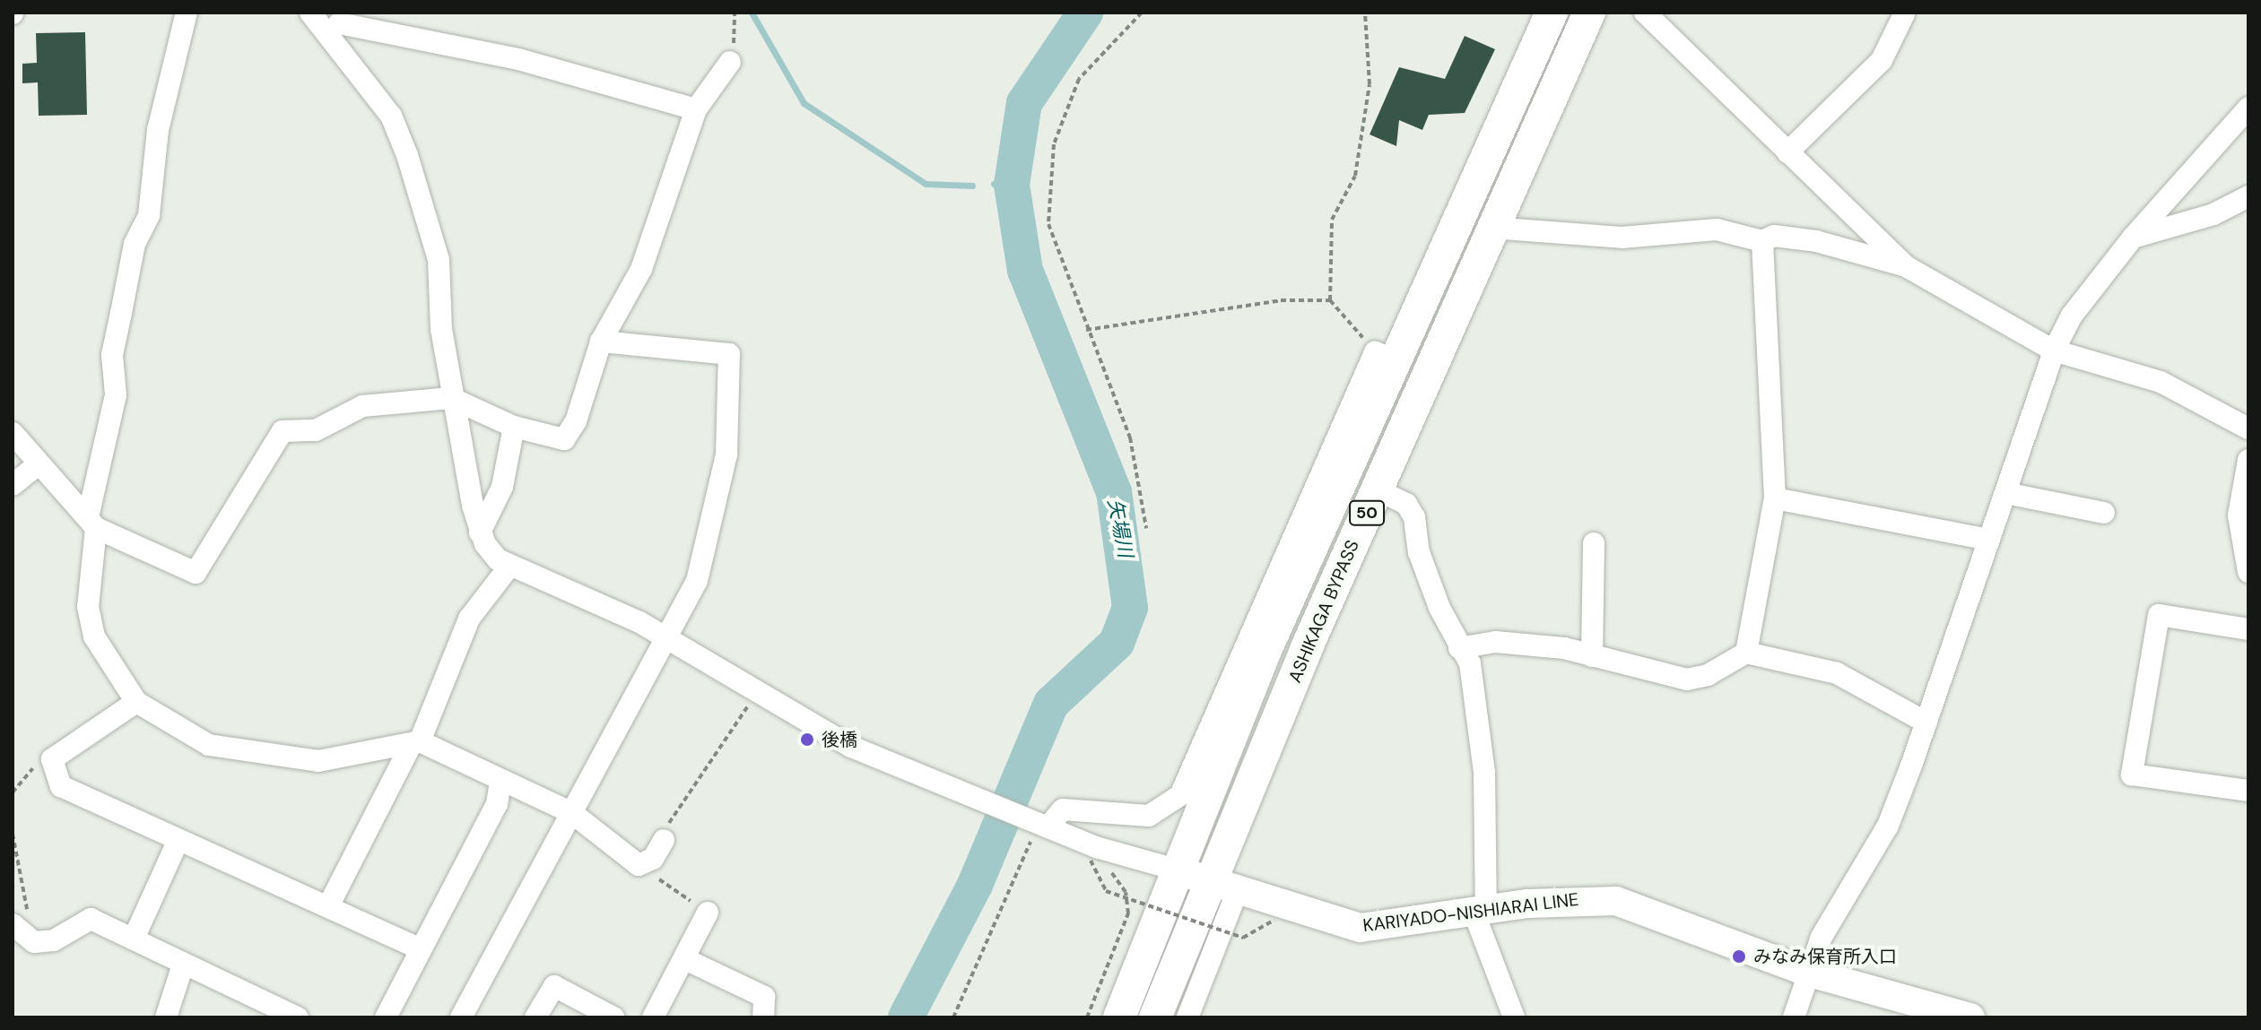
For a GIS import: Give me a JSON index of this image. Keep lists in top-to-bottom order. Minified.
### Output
{"streets":{"highway":["50","ASHIKAGA BYPASS"],"main road":["KARIYADO-NISHIARAI LINE"]},"crossings":[["ASHIKAGA BYPASS","KARIYADO-NISHIARAI LINE"]],"water":["矢場川"],"places":["後橋","みなみ保育所入口"]}
